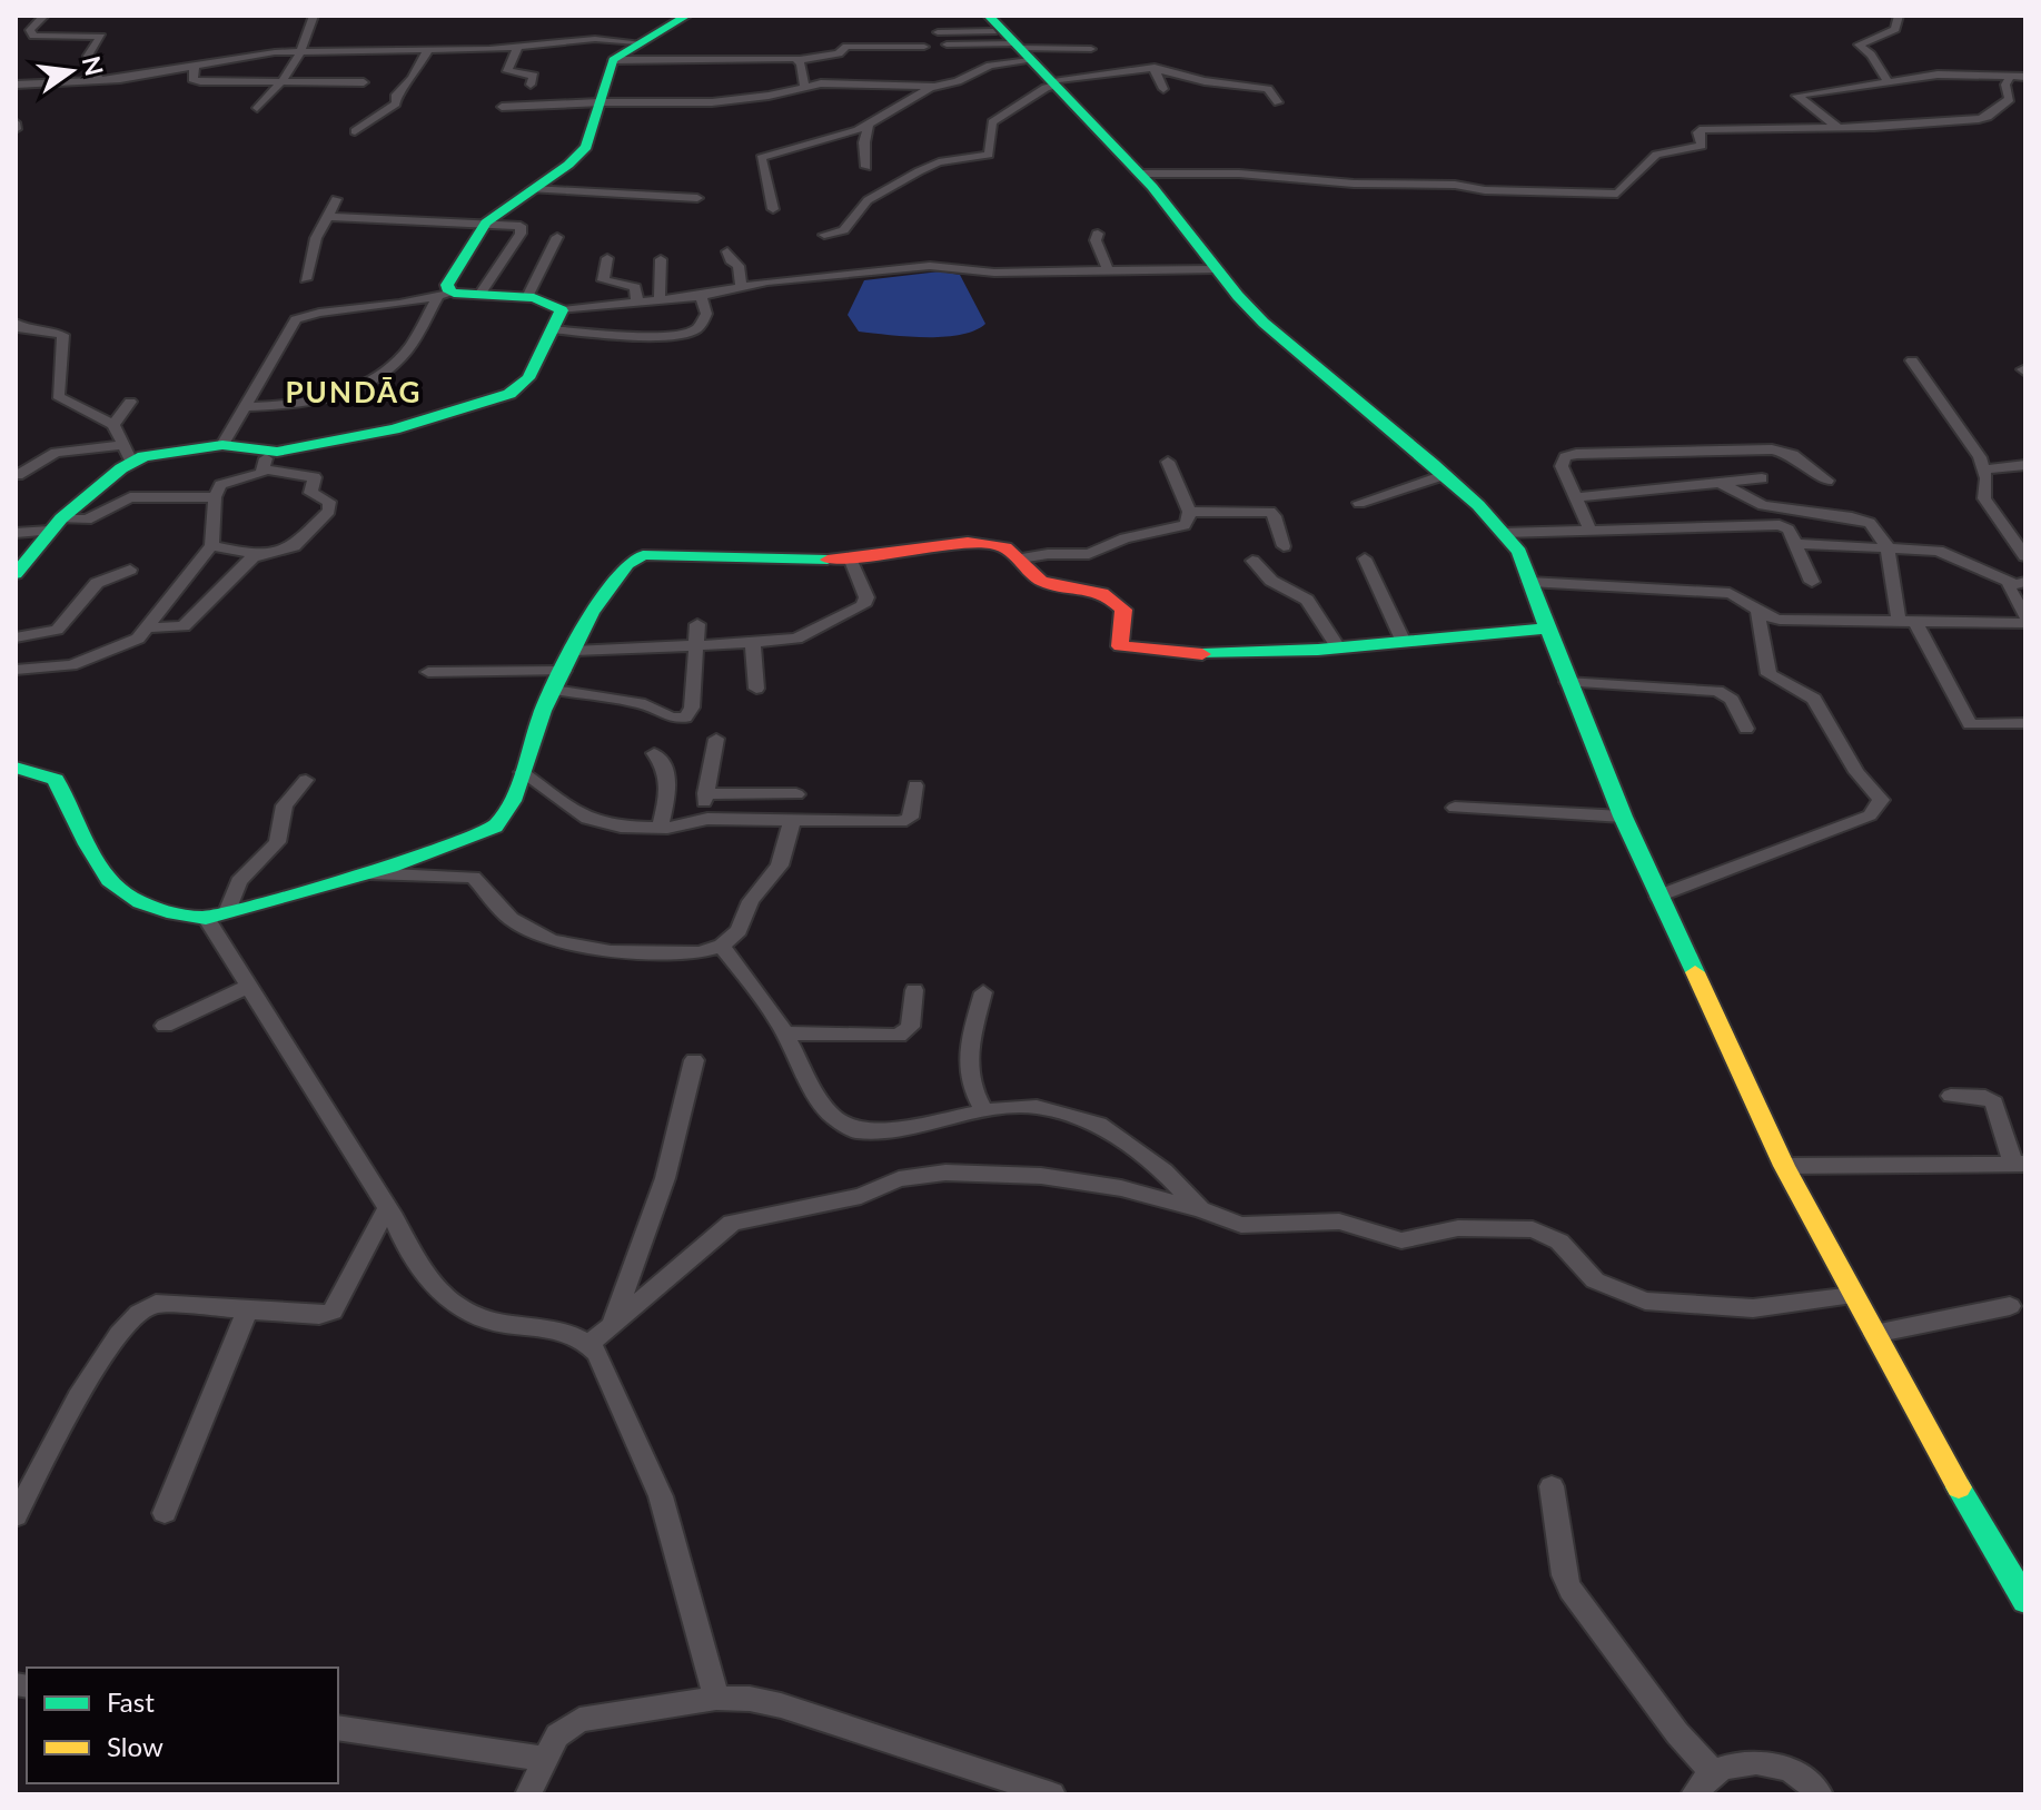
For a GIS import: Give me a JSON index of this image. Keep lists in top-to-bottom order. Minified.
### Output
{"districts":["PUNDĀG"],"legend":["Fast","Slow"],"north":"right"}
